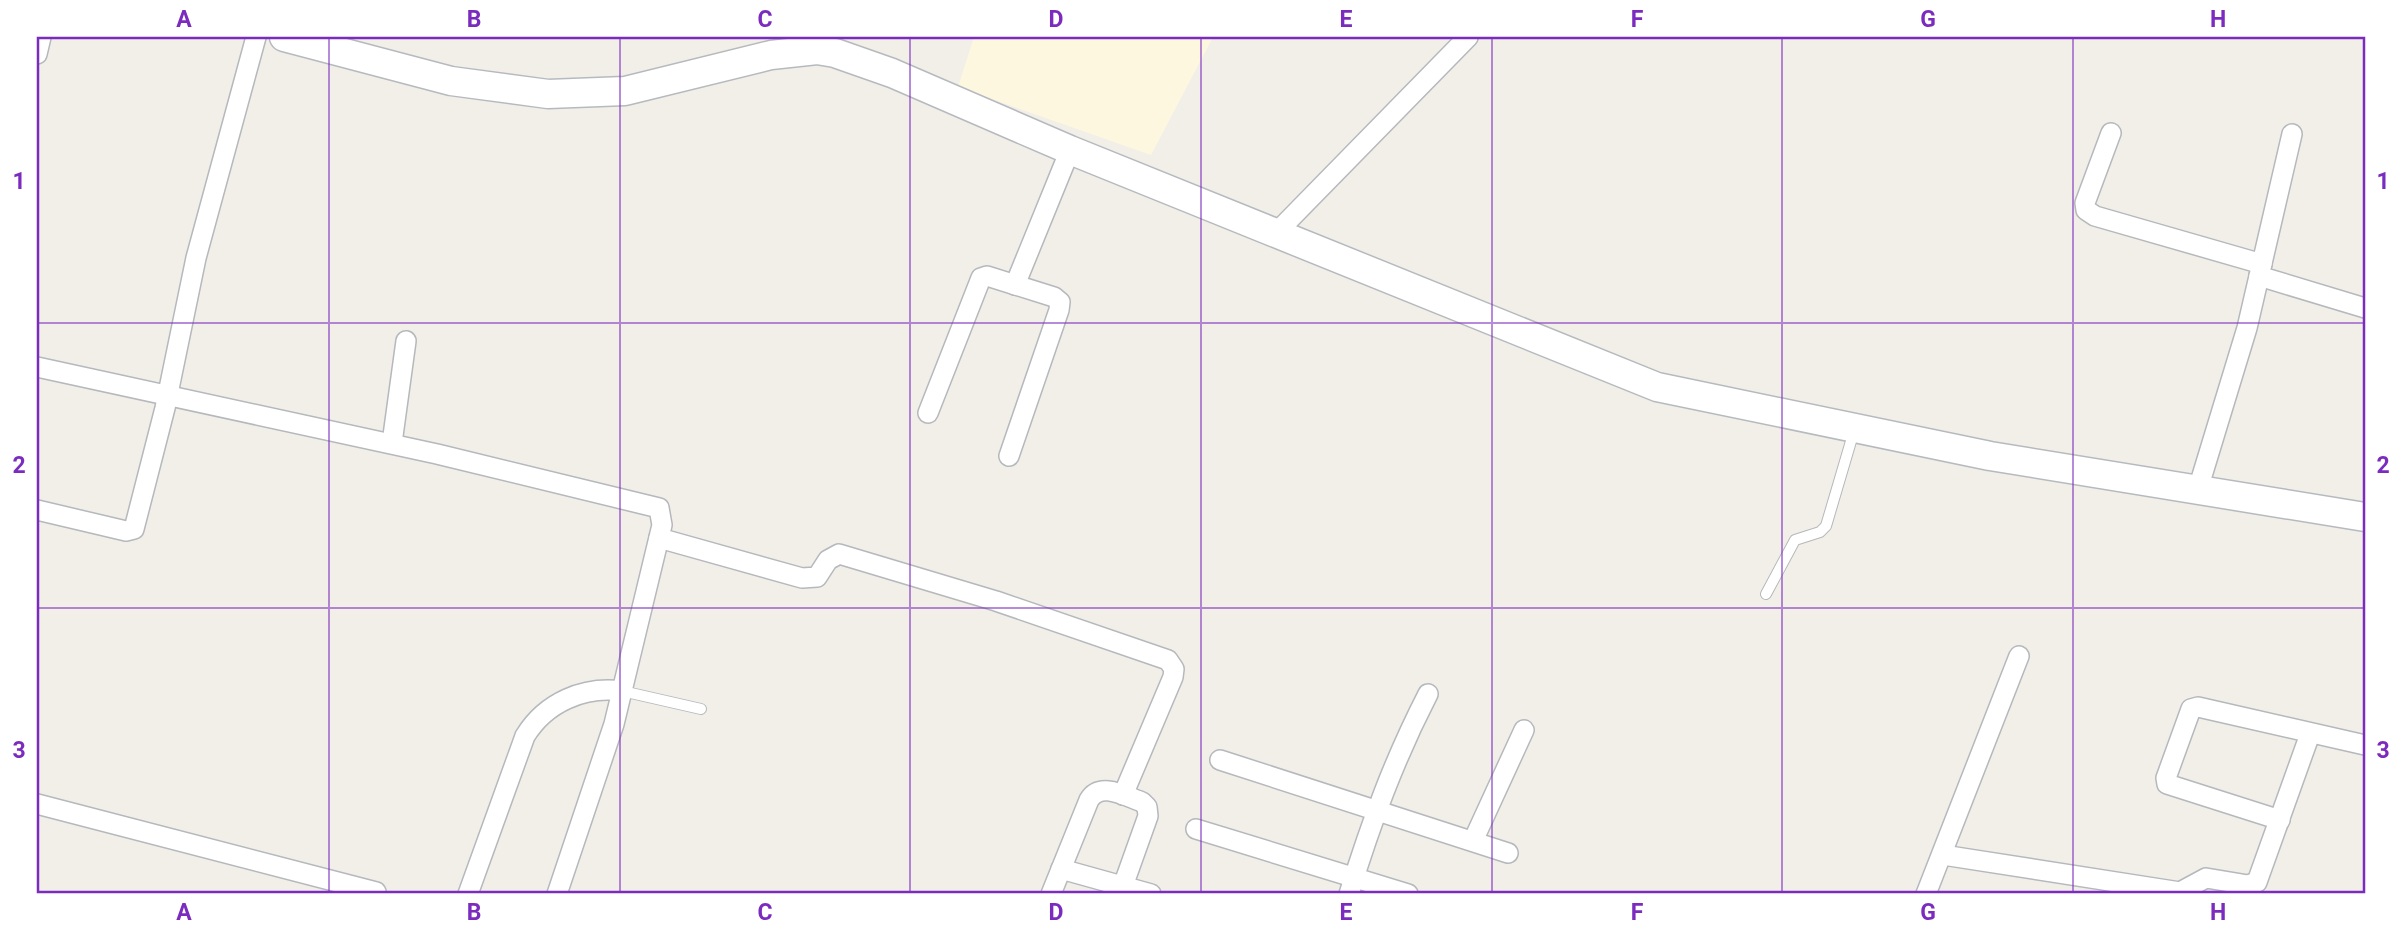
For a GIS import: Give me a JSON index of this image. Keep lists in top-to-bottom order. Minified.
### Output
{"grid":{"columns":["A","B","C","D","E","F","G","H"],"rows":["1","2","3"]}}
